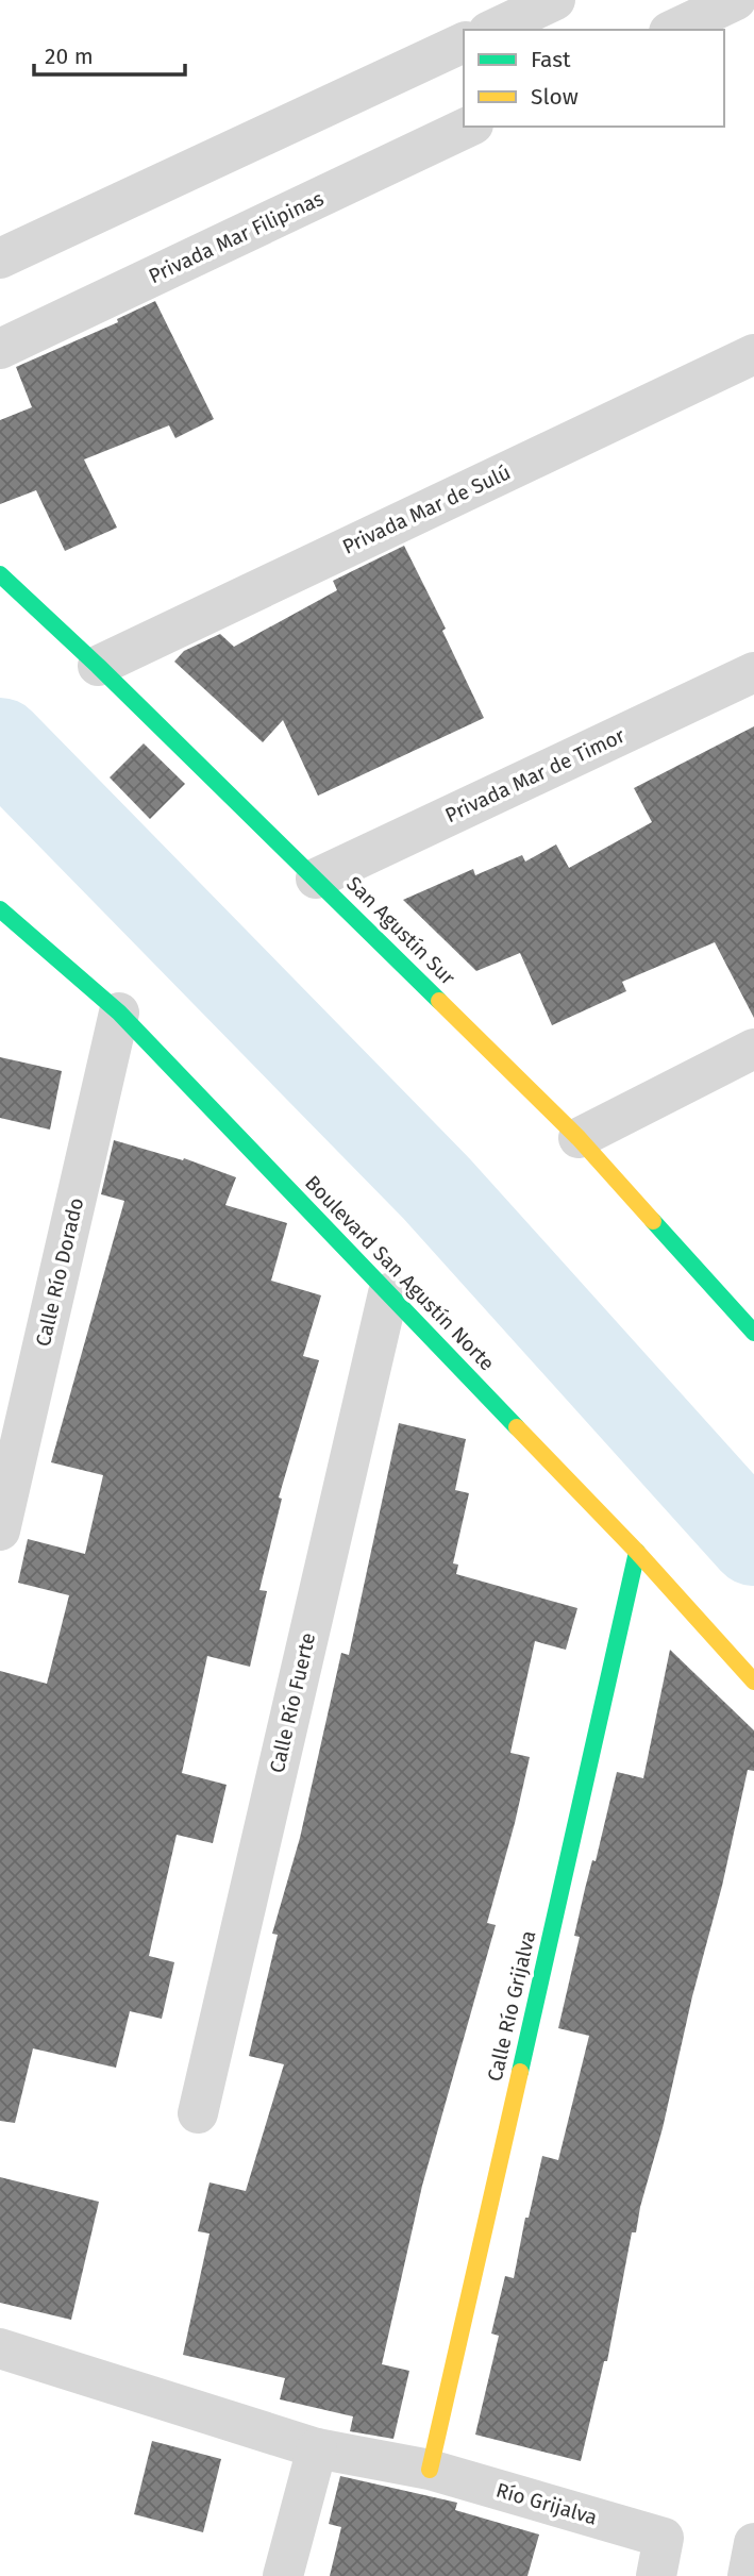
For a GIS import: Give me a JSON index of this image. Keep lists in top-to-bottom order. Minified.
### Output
{"streets":{"main road":["San Agustín Sur","Boulevard San Agustín Norte","Calle Río Grijalva"],"street":["Privada Mar Filipinas","Privada Mar de Sulú","Privada Mar de Timor","Calle Río Dorado","Calle Río Fuerte","Río Grijalva"]},"crossings":[["Privada Mar de Sulú","San Agustín Sur"],["Privada Mar de Timor","San Agustín Sur"],["Calle Río Dorado","Boulevard San Agustín Norte"],["Boulevard San Agustín Norte","Calle Río Fuerte"],["Boulevard San Agustín Norte","Calle Río Grijalva"],["Calle Río Grijalva","Río Grijalva"]],"legend":["Fast","Slow"],"scale_bar":"20 m"}
